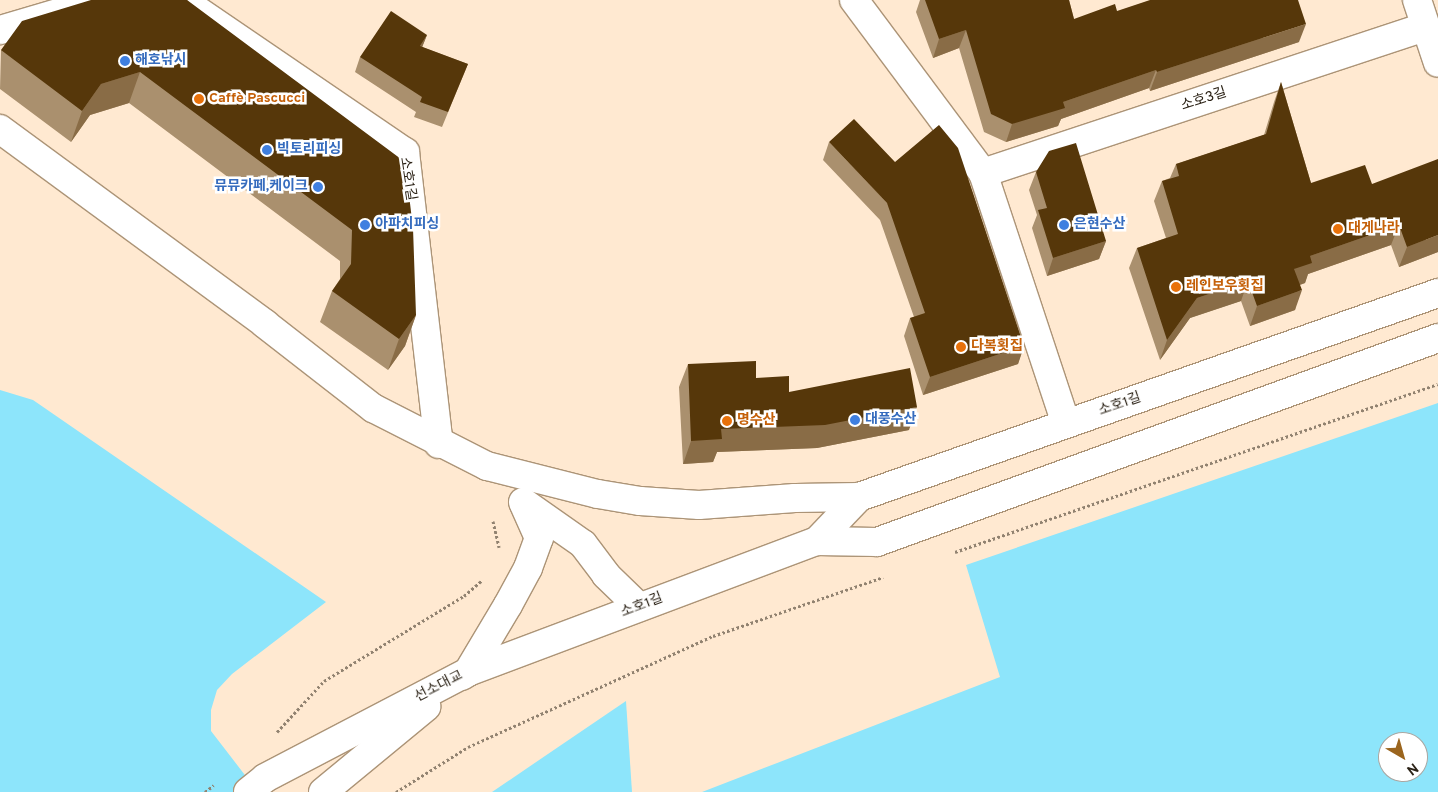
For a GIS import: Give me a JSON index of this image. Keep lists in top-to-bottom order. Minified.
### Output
{"streets":{"street":["소호3길","소호1길","선소대교"]},"crossings":[["소호1길","선소대교"]],"places":["해호낚시","Caffè Pascucci","빅토리피싱","뮤뮤카페,케이크","아파치피싱","은현수산","대게나라","레인보우횟집","다복횟집","대풍수산","명수산"],"north":"bottom right"}
